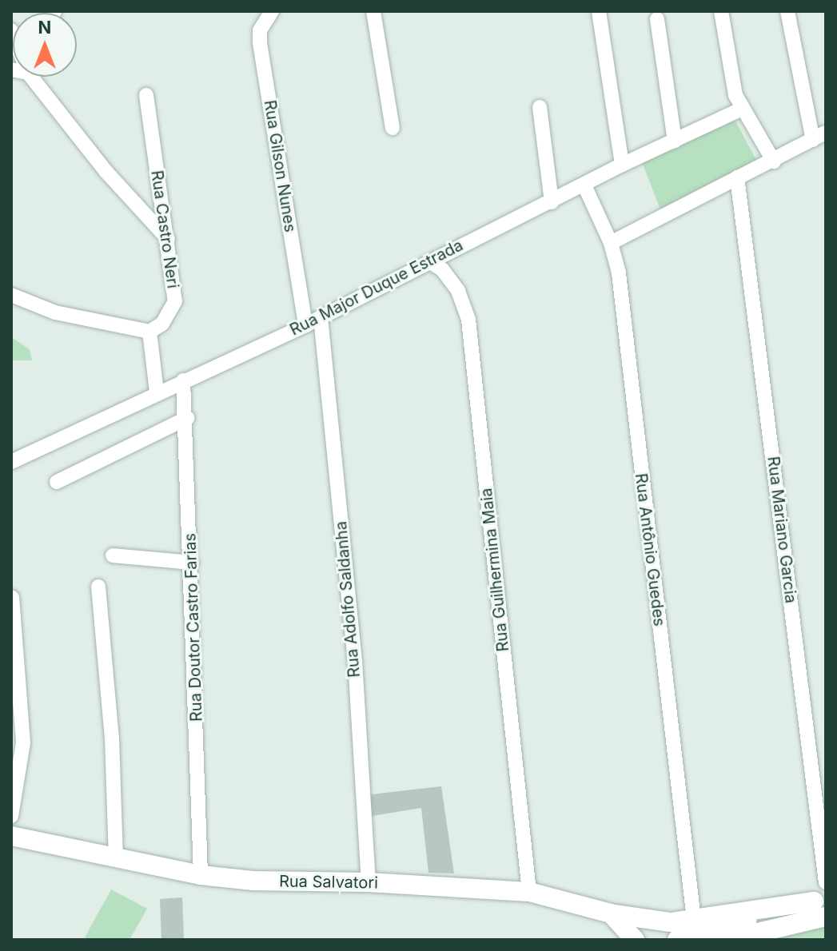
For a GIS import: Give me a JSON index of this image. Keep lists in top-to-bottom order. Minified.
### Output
{"streets":{"main road":["Rua Salvatori"],"street":["Rua Gilson Nunes","Rua Castro Neri","Rua Major Duque Estrada","Rua Mariano Garcia","Rua Antônio Guedes","Rua Guilhermina Maia","Rua Adolfo Saldanha","Rua Doutor Castro Farias"]},"crossings":[["Rua Gilson Nunes","Rua Major Duque Estrada"],["Rua Major Duque Estrada","Rua Antônio Guedes"],["Rua Major Duque Estrada","Rua Guilhermina Maia"],["Rua Major Duque Estrada","Rua Adolfo Saldanha"],["Rua Major Duque Estrada","Rua Doutor Castro Farias"],["Rua Antônio Guedes","Rua Salvatori"],["Rua Guilhermina Maia","Rua Salvatori"],["Rua Adolfo Saldanha","Rua Salvatori"],["Rua Doutor Castro Farias","Rua Salvatori"]],"north":"top"}
